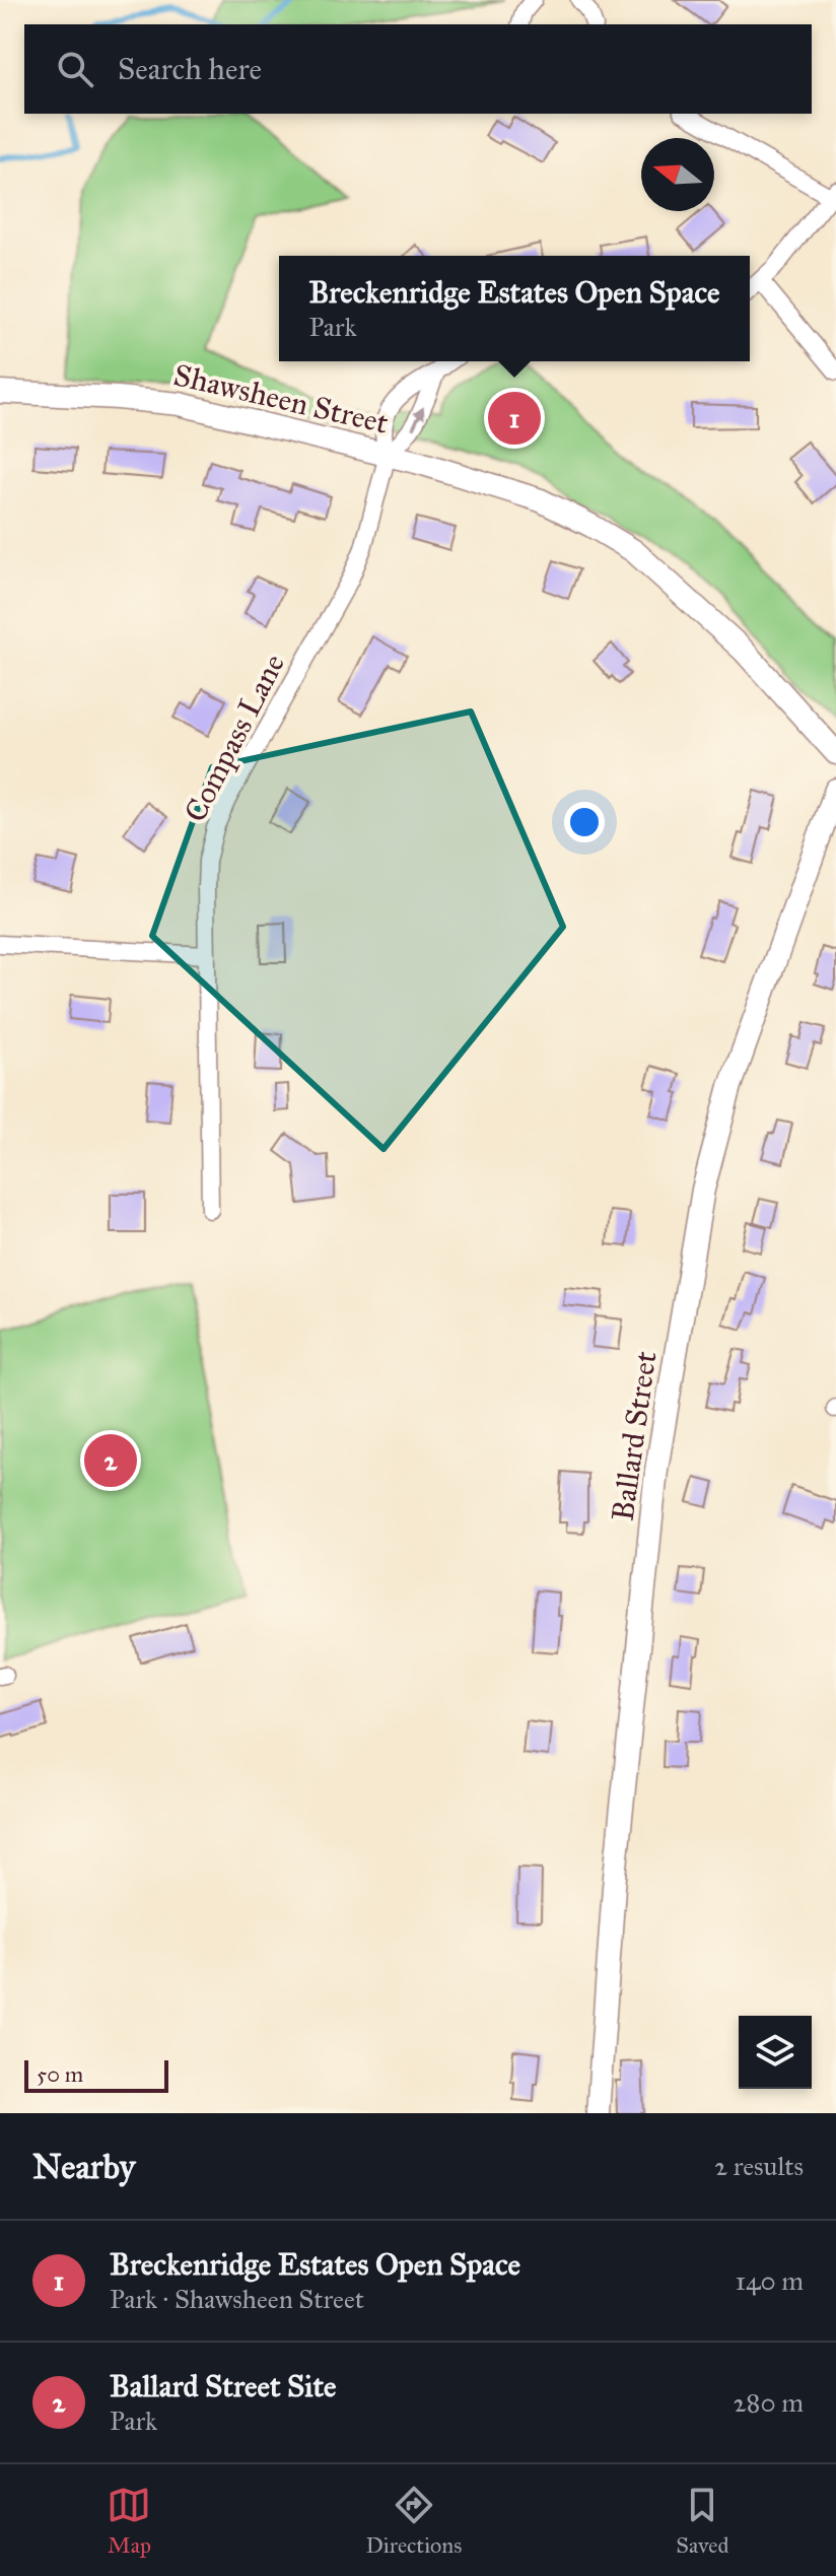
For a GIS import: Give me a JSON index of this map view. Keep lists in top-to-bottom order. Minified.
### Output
{"streets":{"street":["Shawsheen Street","Compass Lane","Ballard Street"]},"crossings":[["Shawsheen Street","Compass Lane"]],"scale_bar":"50 m","north":"left","page":{"search":"Search here","popup":["Breckenridge Estates Open Space","Park"],"pins":["1","2"],"scale":"50 m","heading":["Nearby","2 results"],"list":[{"mark":"1","name":"Breckenridge Estates Open Space","note":"Park · Shawsheen Street","value":"140 m"},{"mark":"2","name":"Ballard Street Site","note":"Park","value":"280 m"}],"nav":["Map","Directions","Saved"]}}
